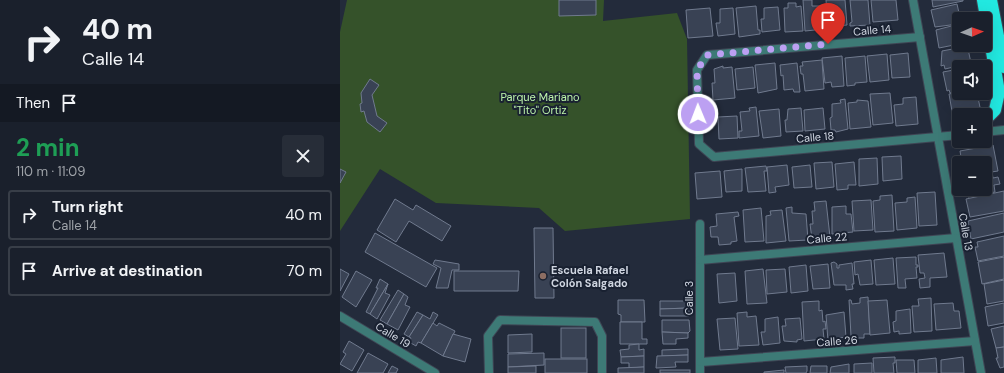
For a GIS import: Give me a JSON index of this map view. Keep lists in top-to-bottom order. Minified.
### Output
{"streets":{"street":["Calle 14","Calle 18","Calle 13","Calle 22","Calle 3","Calle 19","Calle 26"]},"crossings":[["Calle 14","Calle 18"],["Calle 14","Calle 13"],["Calle 18","Calle 13"],["Calle 13","Calle 22"],["Calle 13","Calle 26"],["Calle 22","Calle 3"],["Calle 3","Calle 26"]],"parks":["Parque Mariano \"Tito\" Ortiz"],"places":["Escuela Rafael Colón Salgado"],"north":"right","page":{"turn":["40 m","Calle 14"],"map_buttons":["+","−"],"then":"Then","heading":["2 min","110 m · 11:09"],"list":[{"name":"Turn right","note":"Calle 14","value":"40 m"},{"name":"Arrive at destination","value":"70 m"}]}}
